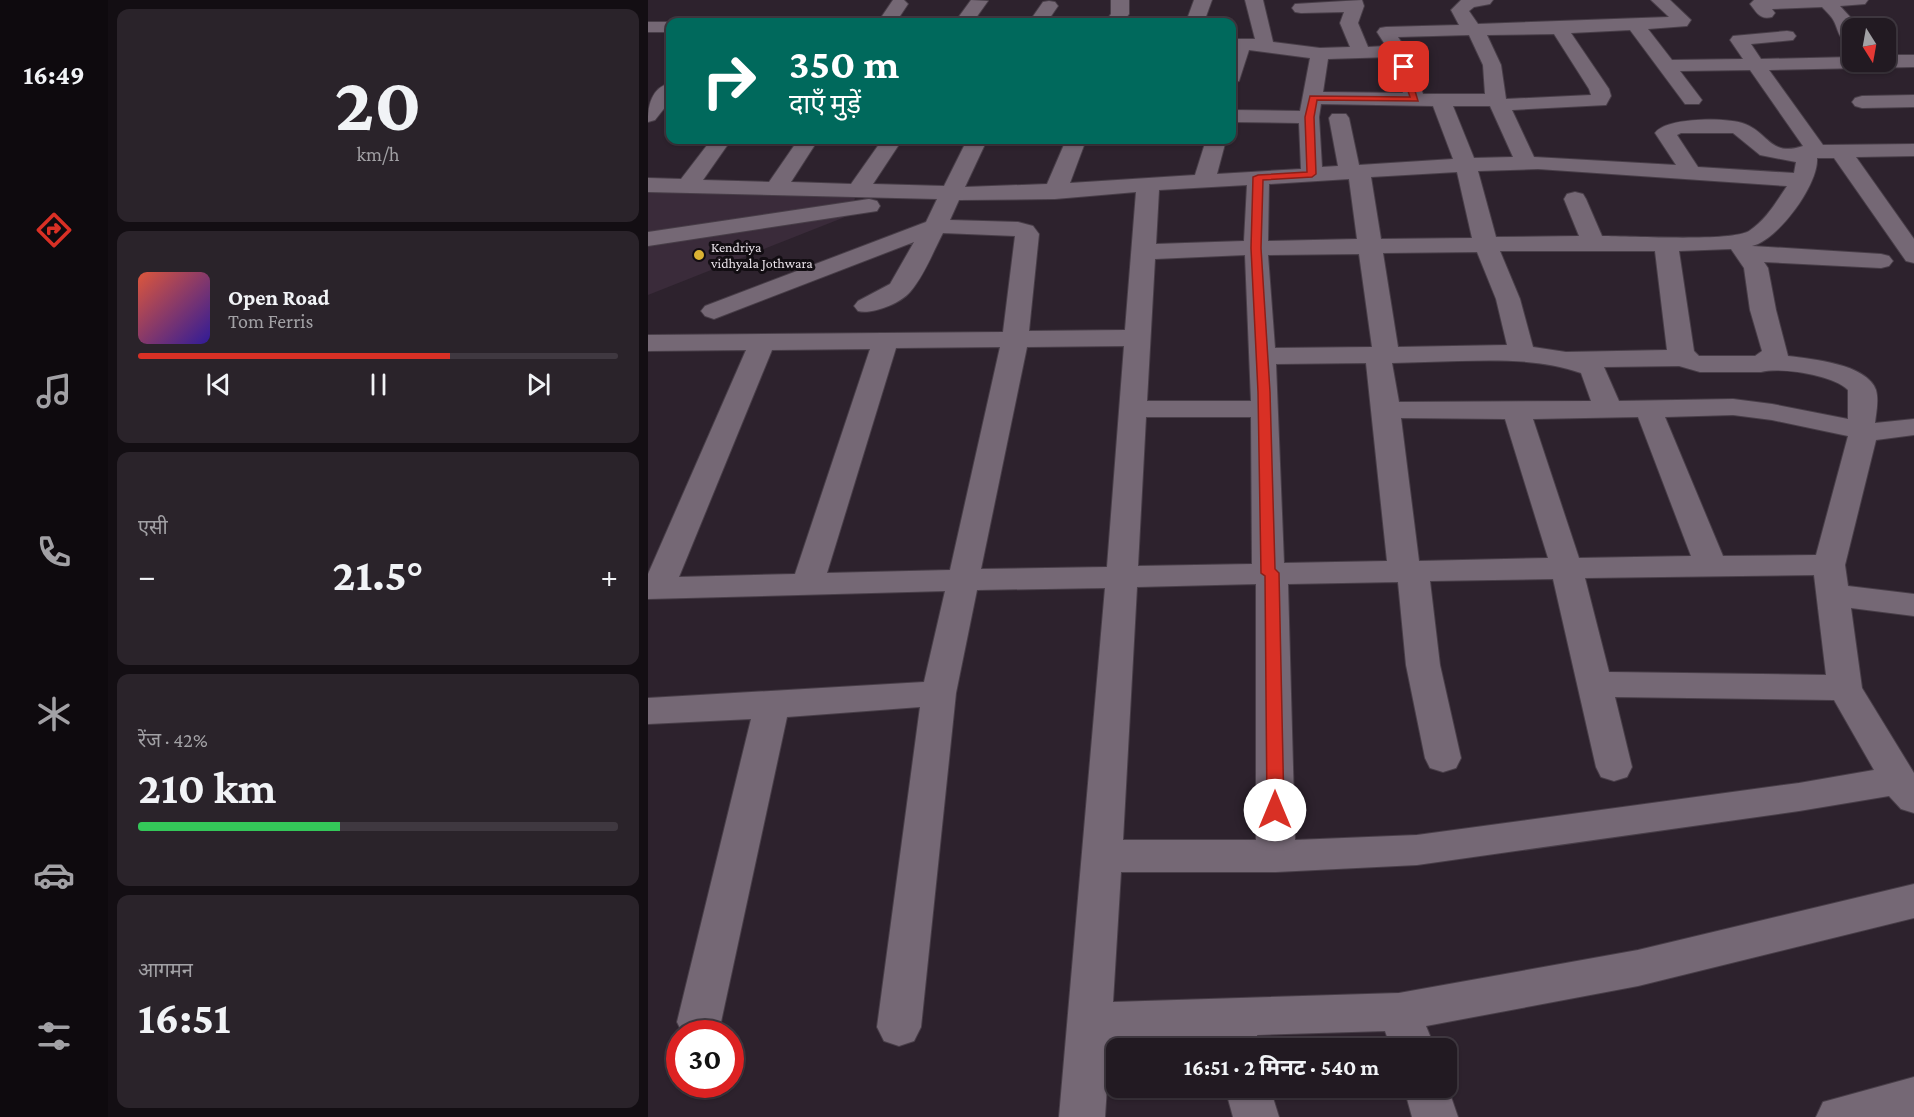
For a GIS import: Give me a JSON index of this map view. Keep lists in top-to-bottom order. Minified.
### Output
{"places":["Kendriya vidhyala Jothwara"],"north":"bottom","page":{"tabs":"16:49","tile":[["20","km/h"],"एसी",["रेंज · 42%","210 km"],["आगमन","16:51"]],"turn":["350 m","दाएँ मुड़ें"],"song":["Open Road","Tom Ferris"],"heat":["−","21.5°","+"],"limit":"30","trip":"16:51 · 2 मिनट · 540 m"}}
